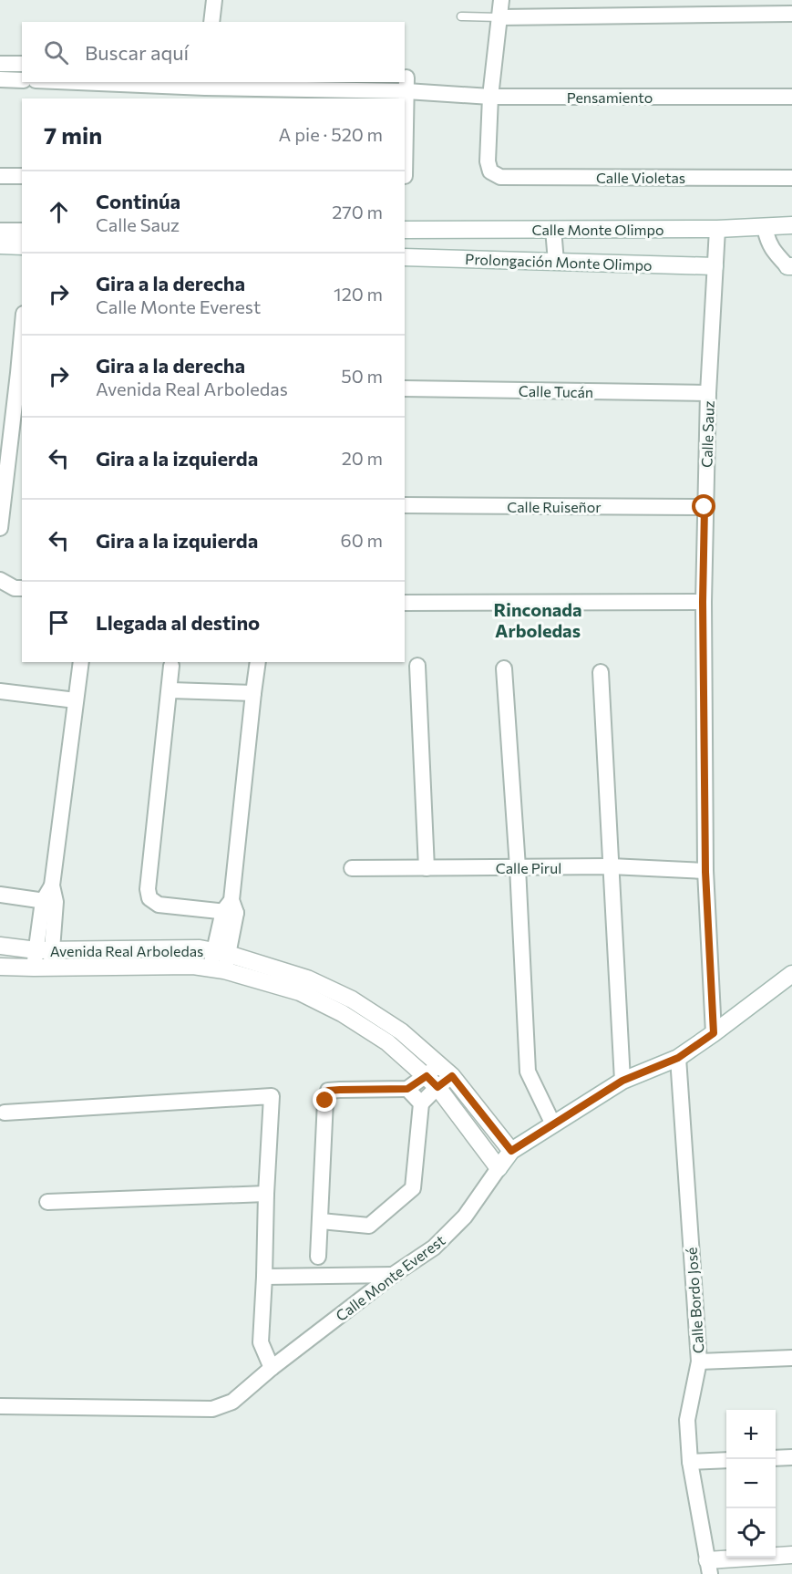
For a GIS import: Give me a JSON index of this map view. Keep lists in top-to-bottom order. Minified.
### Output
{"streets":{"street":["Pensamiento","Calle Violetas","Calle Monte Olimpo","Prolongación Monte Olimpo","Calle Tucán","Calle Sauz","Calle Ruiseñor","Calle Pirul","Avenida Real Arboledas","Calle Monte Everest","Calle Bordo José"]},"crossings":[["Pensamiento","Calle Violetas"],["Calle Monte Olimpo","Calle Sauz"],["Prolongación Monte Olimpo","Calle Sauz"],["Calle Tucán","Calle Sauz"],["Calle Sauz","Calle Ruiseñor"],["Calle Sauz","Calle Pirul"],["Calle Sauz","Calle Monte Everest"],["Avenida Real Arboledas","Calle Monte Everest"],["Calle Monte Everest","Calle Bordo José"]],"districts":["Rinconada Arboledas"],"page":{"search":"Buscar aquí","heading":["7 min","A pie · 520 m"],"list":[["Continúa","Calle Sauz","270 m"],["Gira a la derecha","Calle Monte Everest","120 m"],["Gira a la derecha","Avenida Real Arboledas","50 m"],["Gira a la izquierda","20 m"],["Gira a la izquierda","60 m"],"Llegada al destino"],"map_buttons":["+","−"]}}
